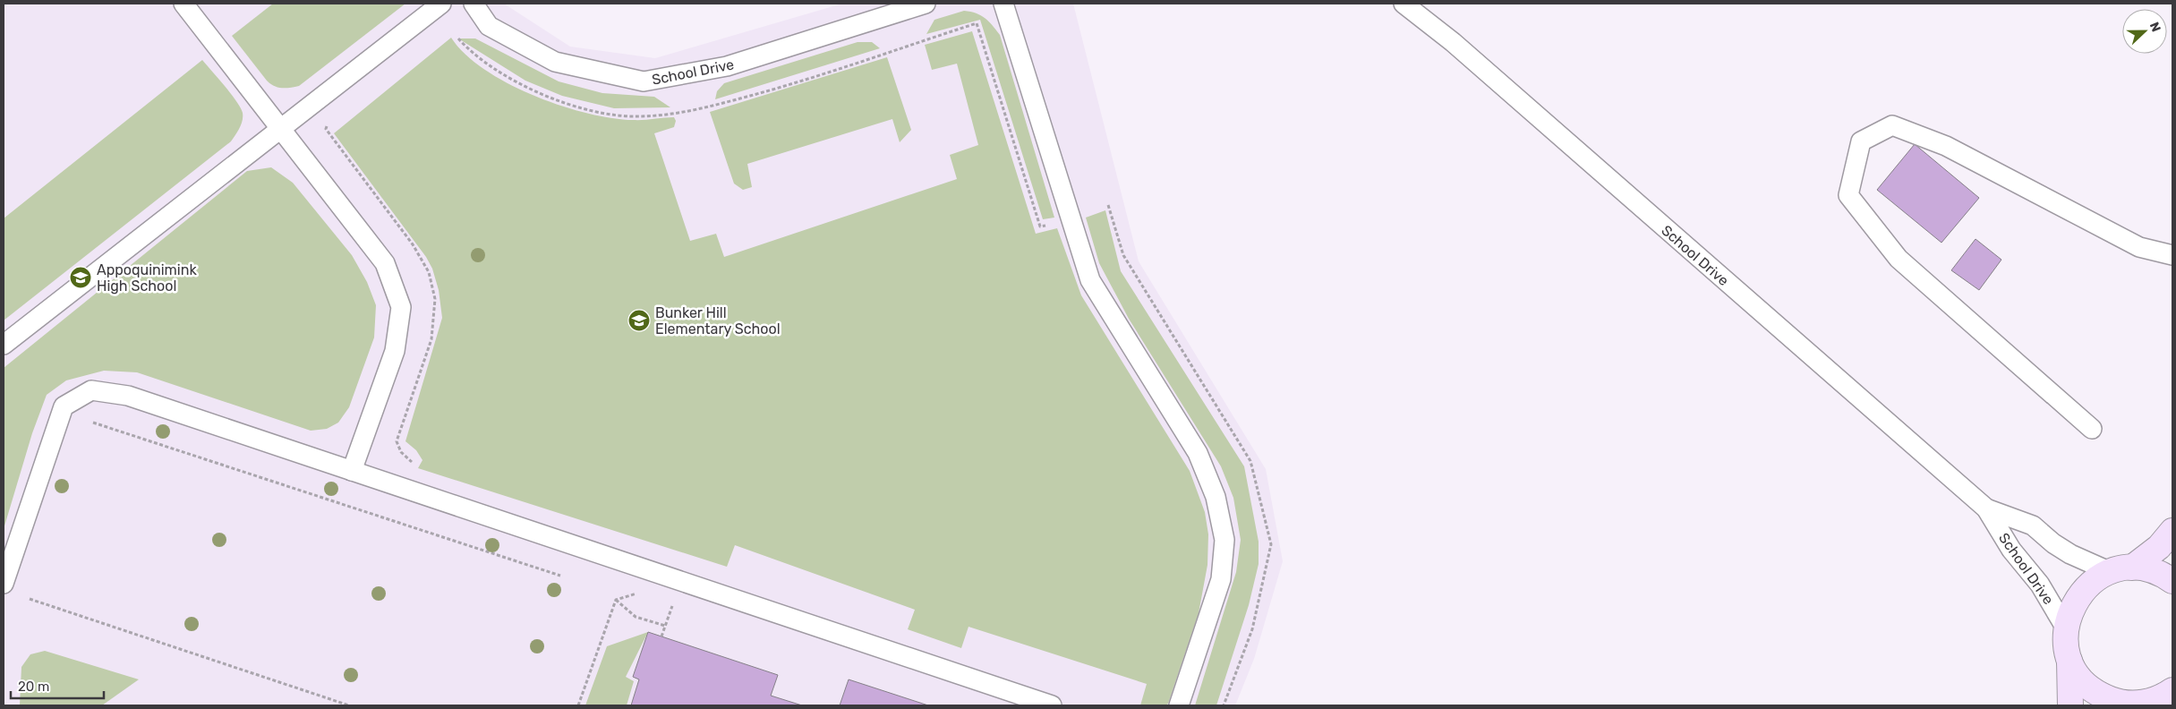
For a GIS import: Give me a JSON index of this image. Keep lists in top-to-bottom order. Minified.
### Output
{"streets":{"lane":["School Drive"]},"places":{"school or university":["Appoquinimink High School","Bunker Hill Elementary School"]},"scale_bar":"20 m","north":"right"}
